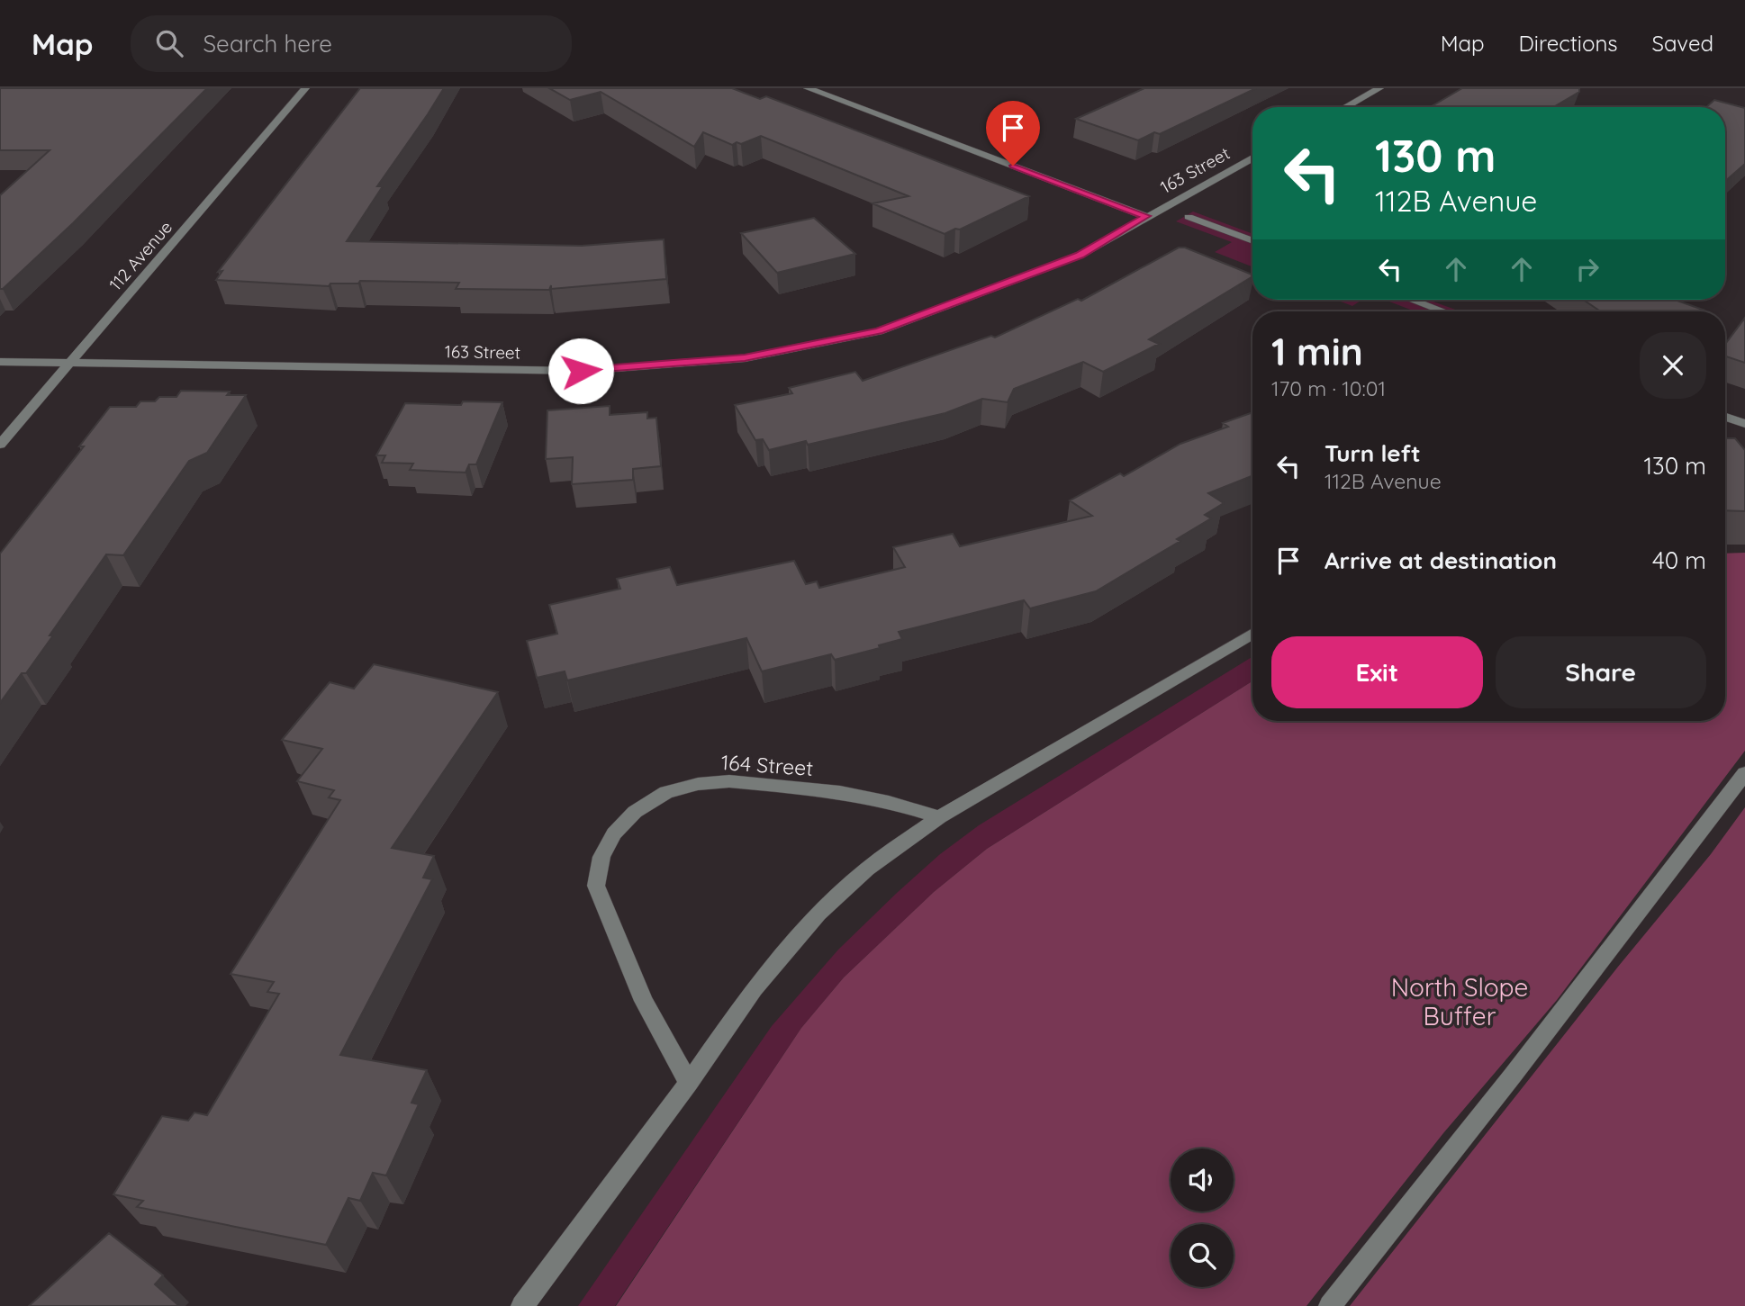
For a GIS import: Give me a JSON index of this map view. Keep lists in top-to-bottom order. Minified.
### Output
{"streets":{"street":["163 Street","112 Avenue","164 Street"]},"crossings":[["163 Street","112 Avenue"]],"parks":["North Slope Buffer"],"page":{"header":"Map","search":"Search here","nav":["Map","Directions","Saved"],"turn":["130 m","112B Avenue"],"heading":["1 min","170 m · 10:01"],"list":[{"name":"Turn left","note":"112B Avenue","value":"130 m"},{"name":"Arrive at destination","value":"40 m"}],"buttons":["Exit","Share"]}}
